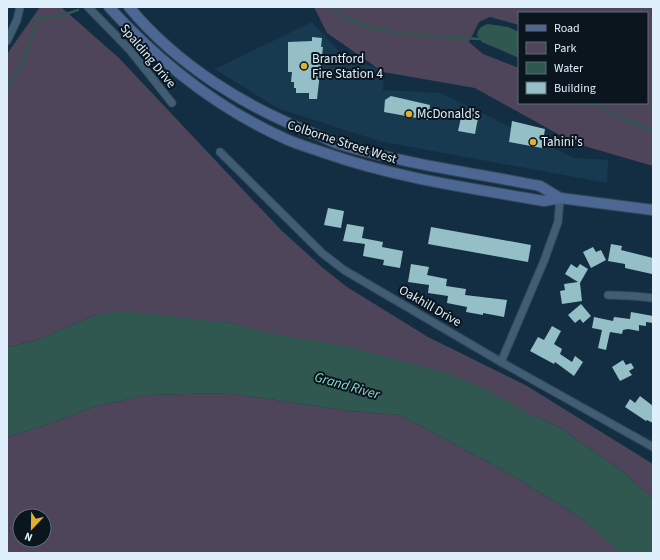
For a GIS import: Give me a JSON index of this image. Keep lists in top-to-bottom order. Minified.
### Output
{"streets":{"main road":["Colborne Street West"],"street":["Spalding Drive","Oakhill Drive"]},"water":["Grand River"],"places":["Brantford Fire Station 4","McDonald's","Tahini's"],"legend":["Road","Park","Water","Building"],"north":"bottom"}
